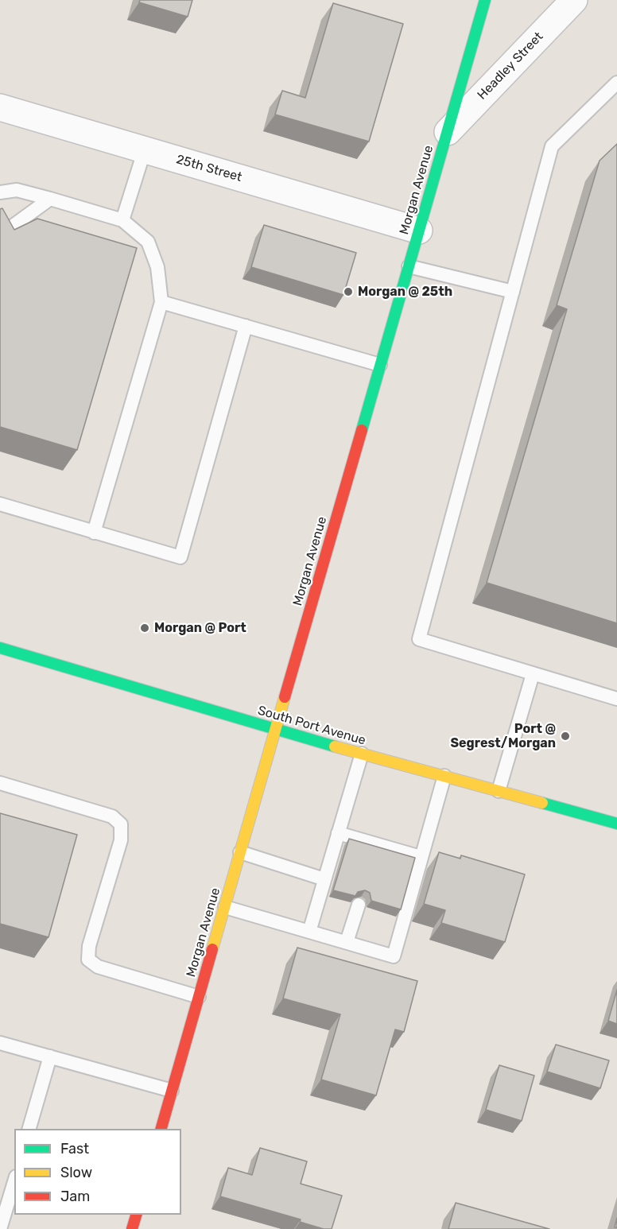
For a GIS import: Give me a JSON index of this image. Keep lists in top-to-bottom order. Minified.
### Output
{"streets":{"main road":["Morgan Avenue","South Port Avenue"],"street":["Headley Street","25th Street"]},"crossings":[["Headley Street","Morgan Avenue"],["25th Street","Morgan Avenue"],["Morgan Avenue","South Port Avenue"]],"places":["Morgan @ 25th","Morgan @ Port","Port @ Segrest/Morgan"],"legend":["Fast","Slow","Jam"]}
